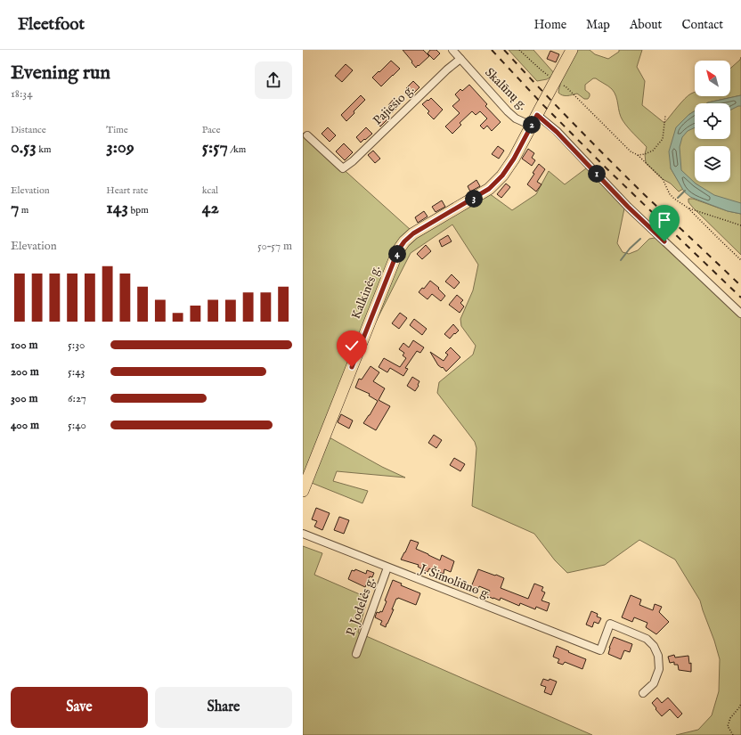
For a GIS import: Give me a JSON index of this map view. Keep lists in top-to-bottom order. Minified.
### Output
{"streets":{"main road":["Kalkinės g."],"street":["Skalūnų g.","Pajiesio g.","J. Šimoliūno g.","P. Jodelės g."]},"crossings":[["Skalūnų g.","Pajiesio g."],["Skalūnų g.","Kalkinės g."],["J. Šimoliūno g.","P. Jodelės g."]],"north":"top left","page":{"header":"Fleetfoot","nav":["Home","Map","About","Contact"],"heading":["Evening run","18:34"],"stats":[["Distance","0.53 km"],["Time","3:09"],["Pace","5:57 /km"],["Elevation","7 m"],["Heart rate","143 bpm"],["kcal","42"]],"pins":["2","1","3","4"],"chart":["Elevation","50–57 m"],"list":[{"name":"100 m","note":"5:30"},{"name":"200 m","note":"5:43"},{"name":"300 m","note":"6:27"},{"name":"400 m","note":"5:40"}],"buttons":["Save","Share"]}}
